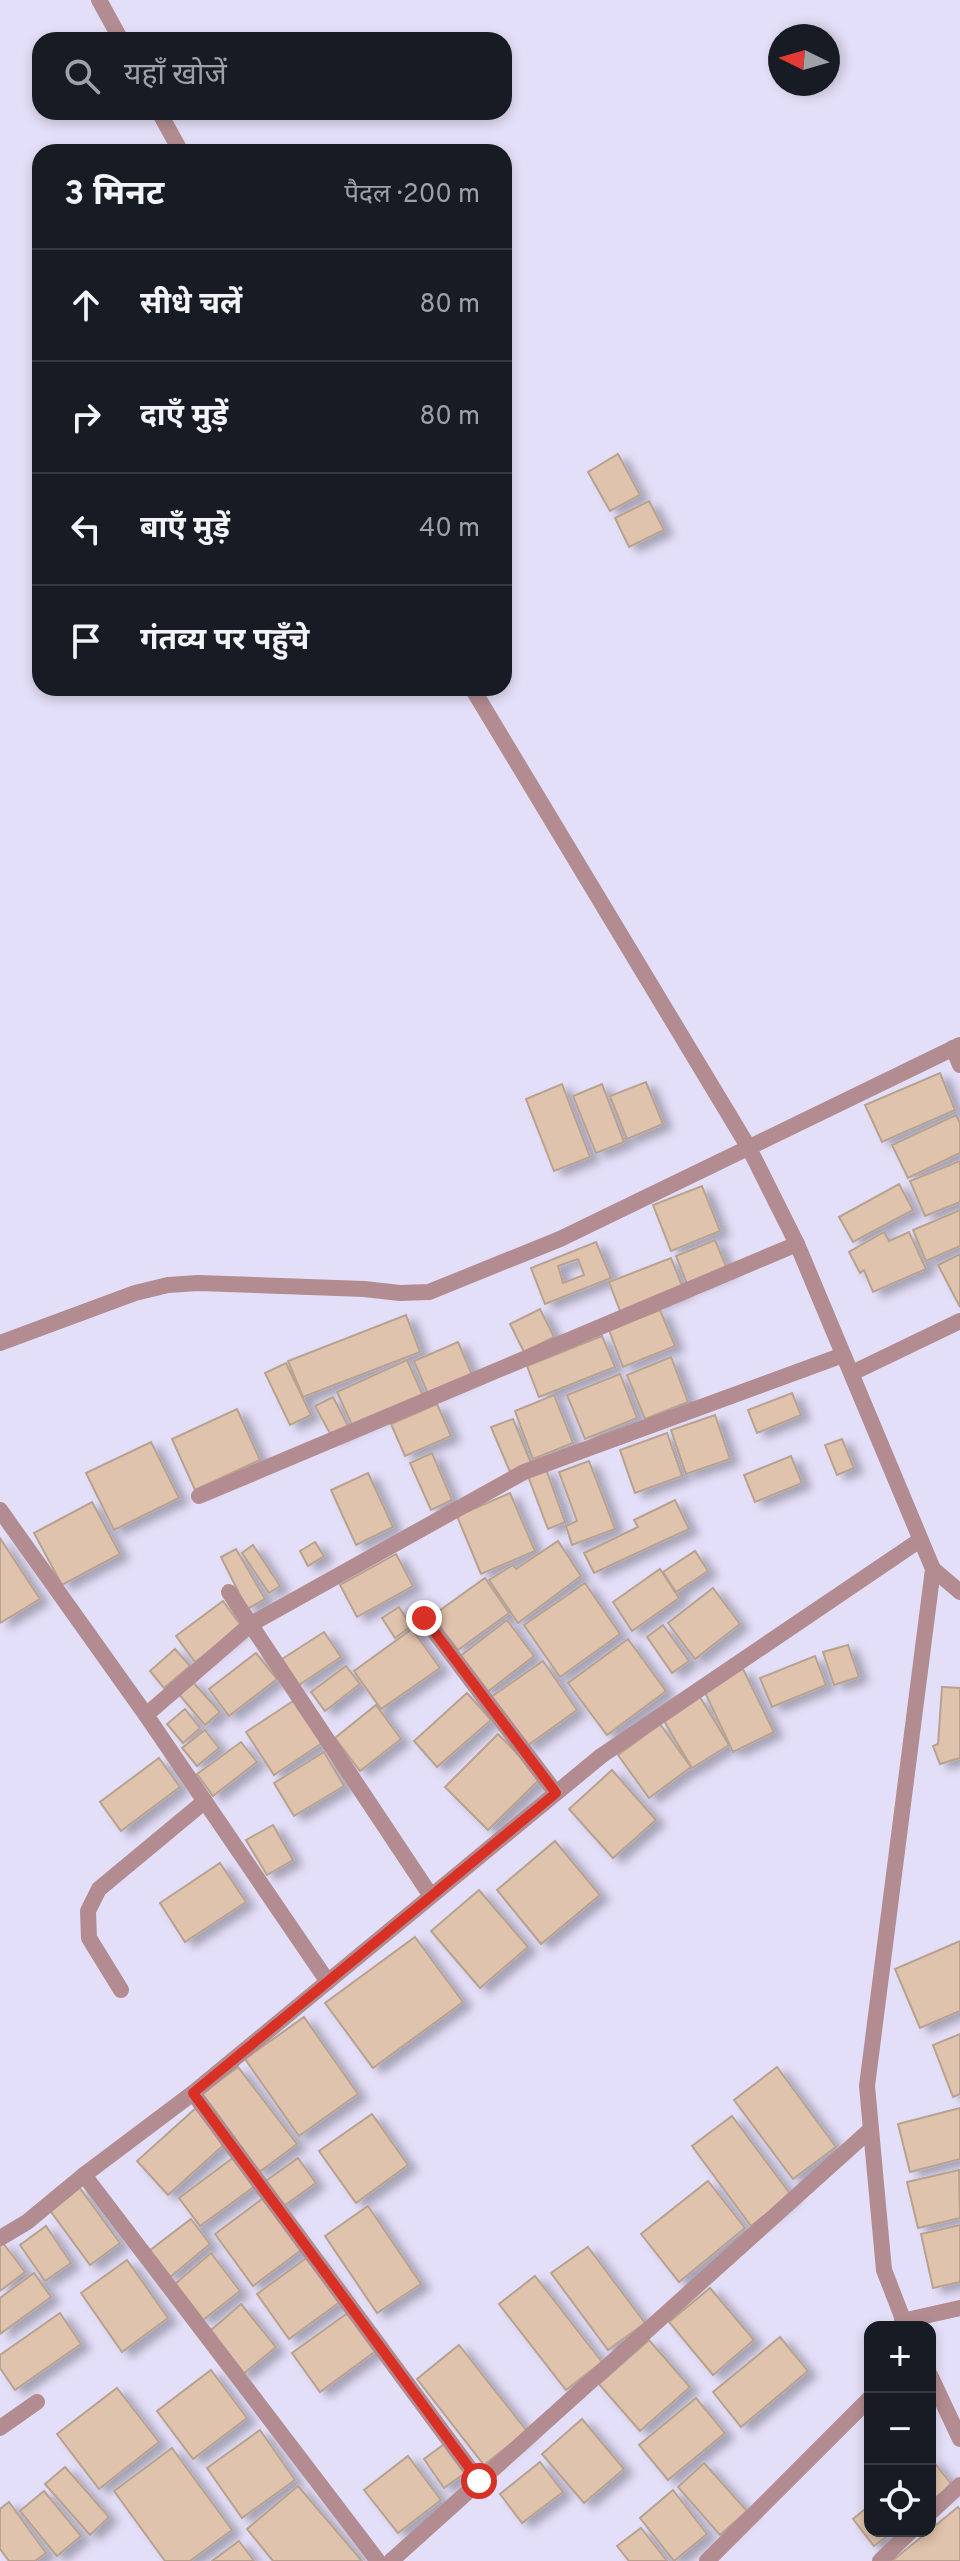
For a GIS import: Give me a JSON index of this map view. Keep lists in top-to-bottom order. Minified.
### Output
{"north":"left","page":{"search":"यहाँ खोजें","heading":["3 मिनट","पैदल · 200 m"],"list":[["सीधे चलें","80 m"],["दाएँ मुड़ें","80 m"],["बाएँ मुड़ें","40 m"],"गंतव्य पर पहुँचे"],"map_buttons":["+","−"]}}
